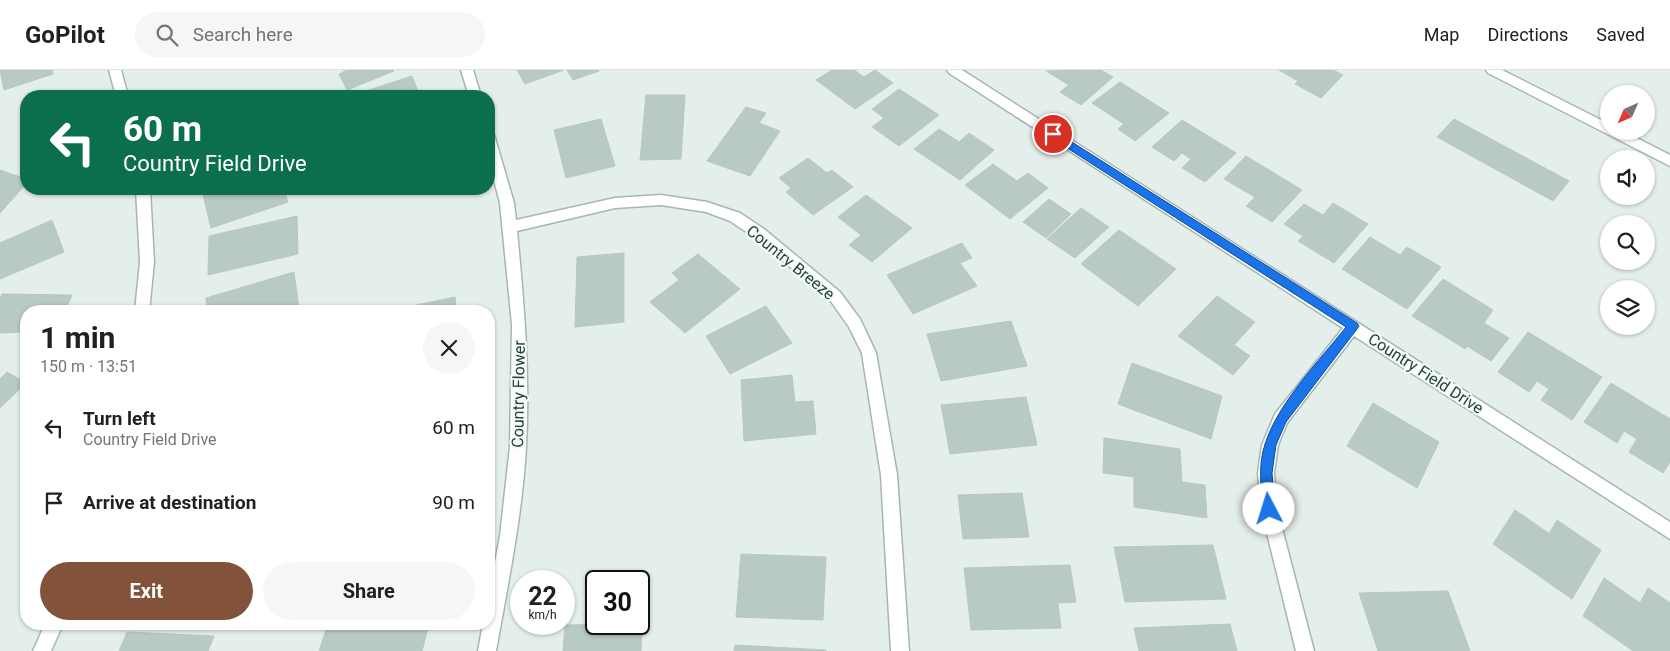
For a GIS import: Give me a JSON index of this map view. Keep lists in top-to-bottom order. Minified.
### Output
{"streets":{"street":["Country Breeze","Country Field Drive","Country Flower"]},"crossings":[["Country Breeze","Country Flower"]],"north":"bottom left","page":{"header":"GoPilot","search":"Search here","nav":["Map","Directions","Saved"],"turn":["60 m","Country Field Drive"],"heading":["1 min","150 m · 13:51"],"list":[{"name":"Turn left","note":"Country Field Drive","value":"60 m"},{"name":"Arrive at destination","value":"90 m"}],"buttons":["Exit","Share"],"speed":"22 km/h","limit":"30"}}
